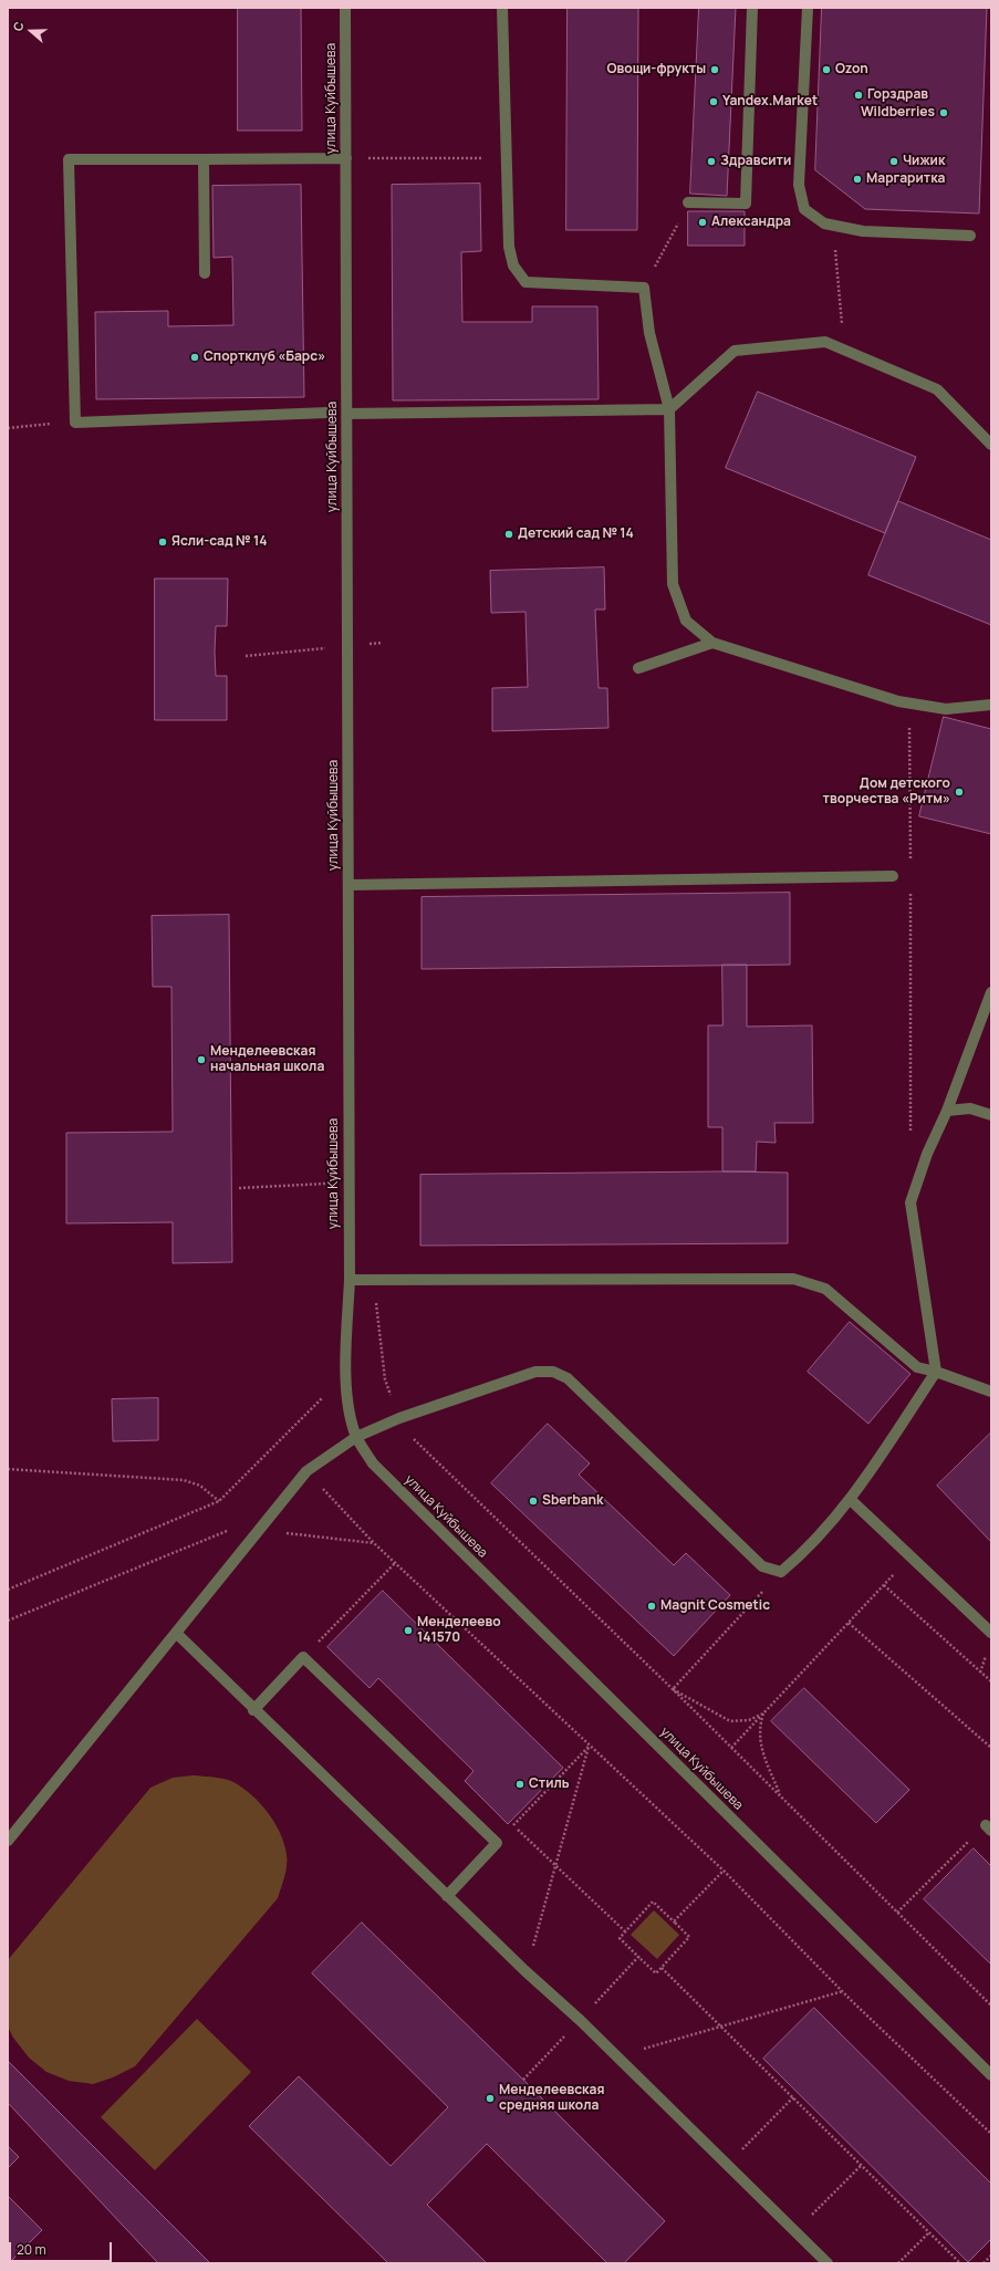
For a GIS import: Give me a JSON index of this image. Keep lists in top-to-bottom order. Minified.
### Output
{"streets":{"street":["улица Куйбышева"]},"places":["Овощи-фрукты","Ozon","Горздрав","Yandex.Market","Wildberries","Здравсити","Чижик","Маргаритка","Александра","Спортклуб «Барс»","Детский сад № 14","Ясли-сад № 14","Дом детского творчества «Ритм»","Менделеевская начальная школа","Sberbank","Magnit Cosmetic","Менделеево 141570","Стиль","Менделеевская средняя школа"],"scale_bar":"20 m","north":"left"}
